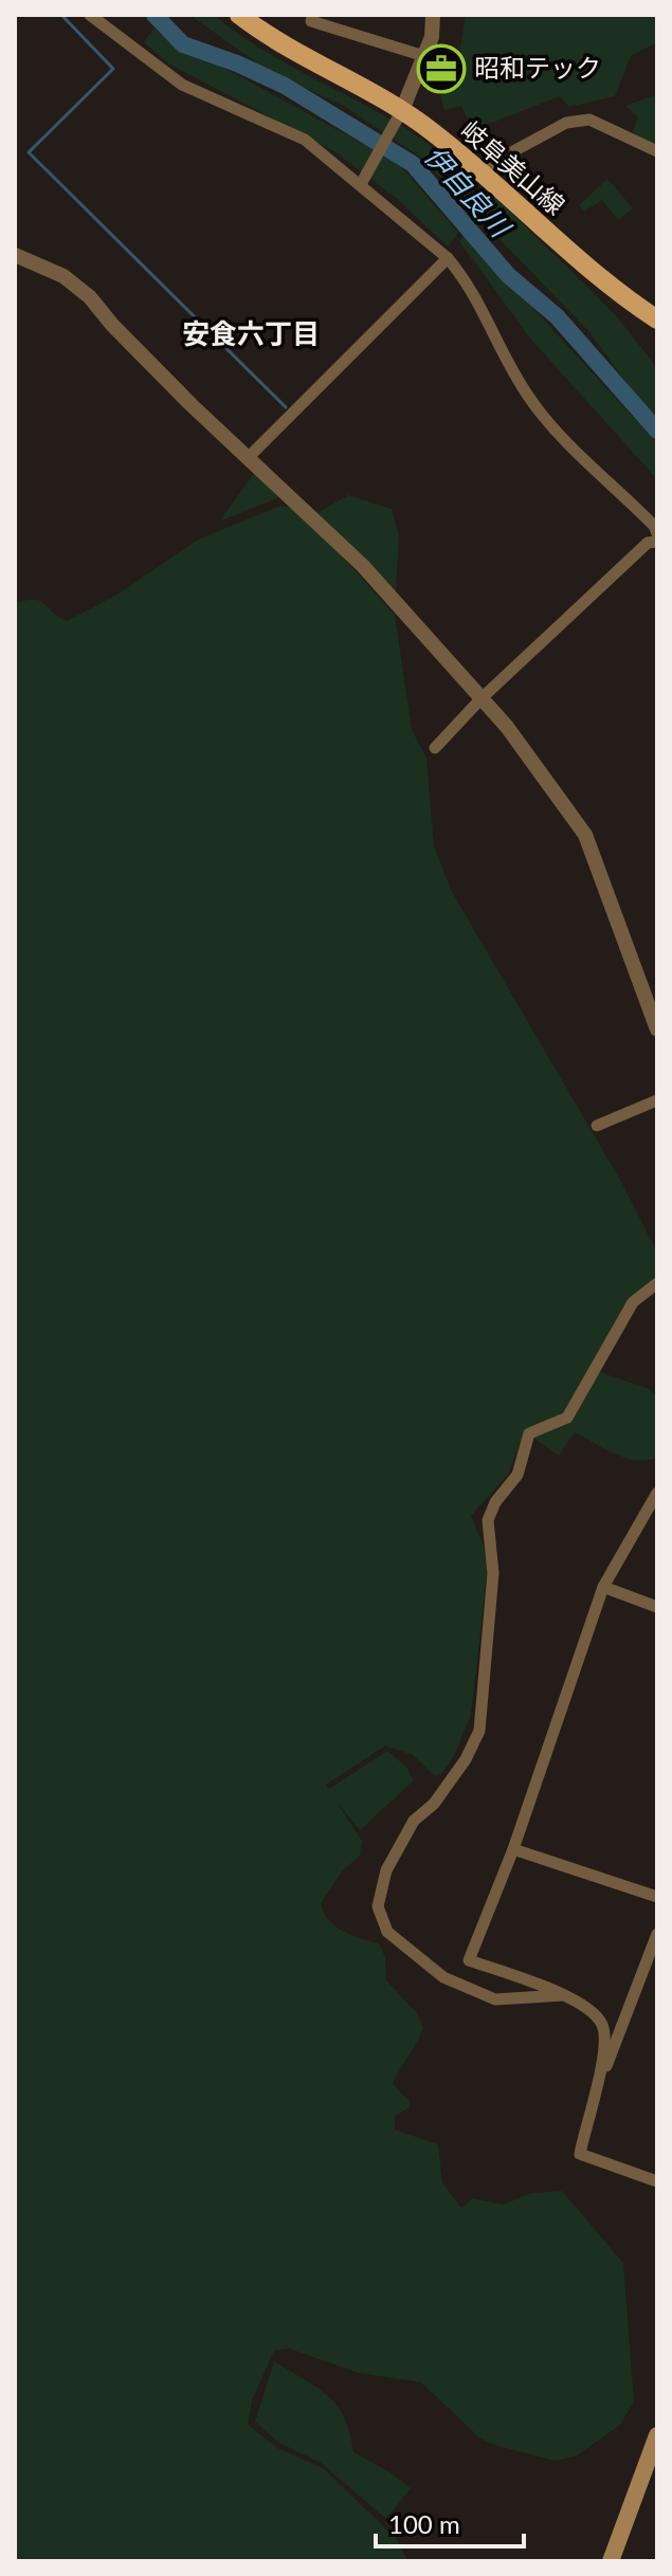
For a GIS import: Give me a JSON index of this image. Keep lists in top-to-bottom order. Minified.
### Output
{"streets":{"main road":["岐阜美山線"]},"districts":["安食六丁目"],"water":["伊自良川"],"places":{"office":["昭和テック"]},"scale_bar":"100 m"}
